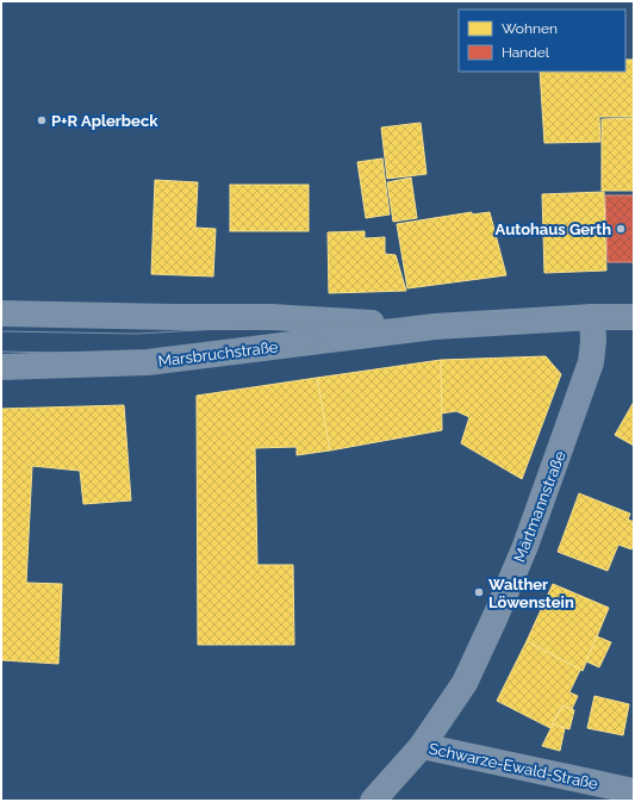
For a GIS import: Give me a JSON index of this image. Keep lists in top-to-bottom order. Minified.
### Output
{"streets":{"street":["Marsbruchstraße","Märtmannstraße","Schwarze-Ewald-Straße"]},"crossings":[["Marsbruchstraße","Märtmannstraße"],["Märtmannstraße","Schwarze-Ewald-Straße"]],"places":["P+R Aplerbeck","Autohaus Gerth","Walther Löwenstein"],"legend":["Wohnen","Handel"]}
